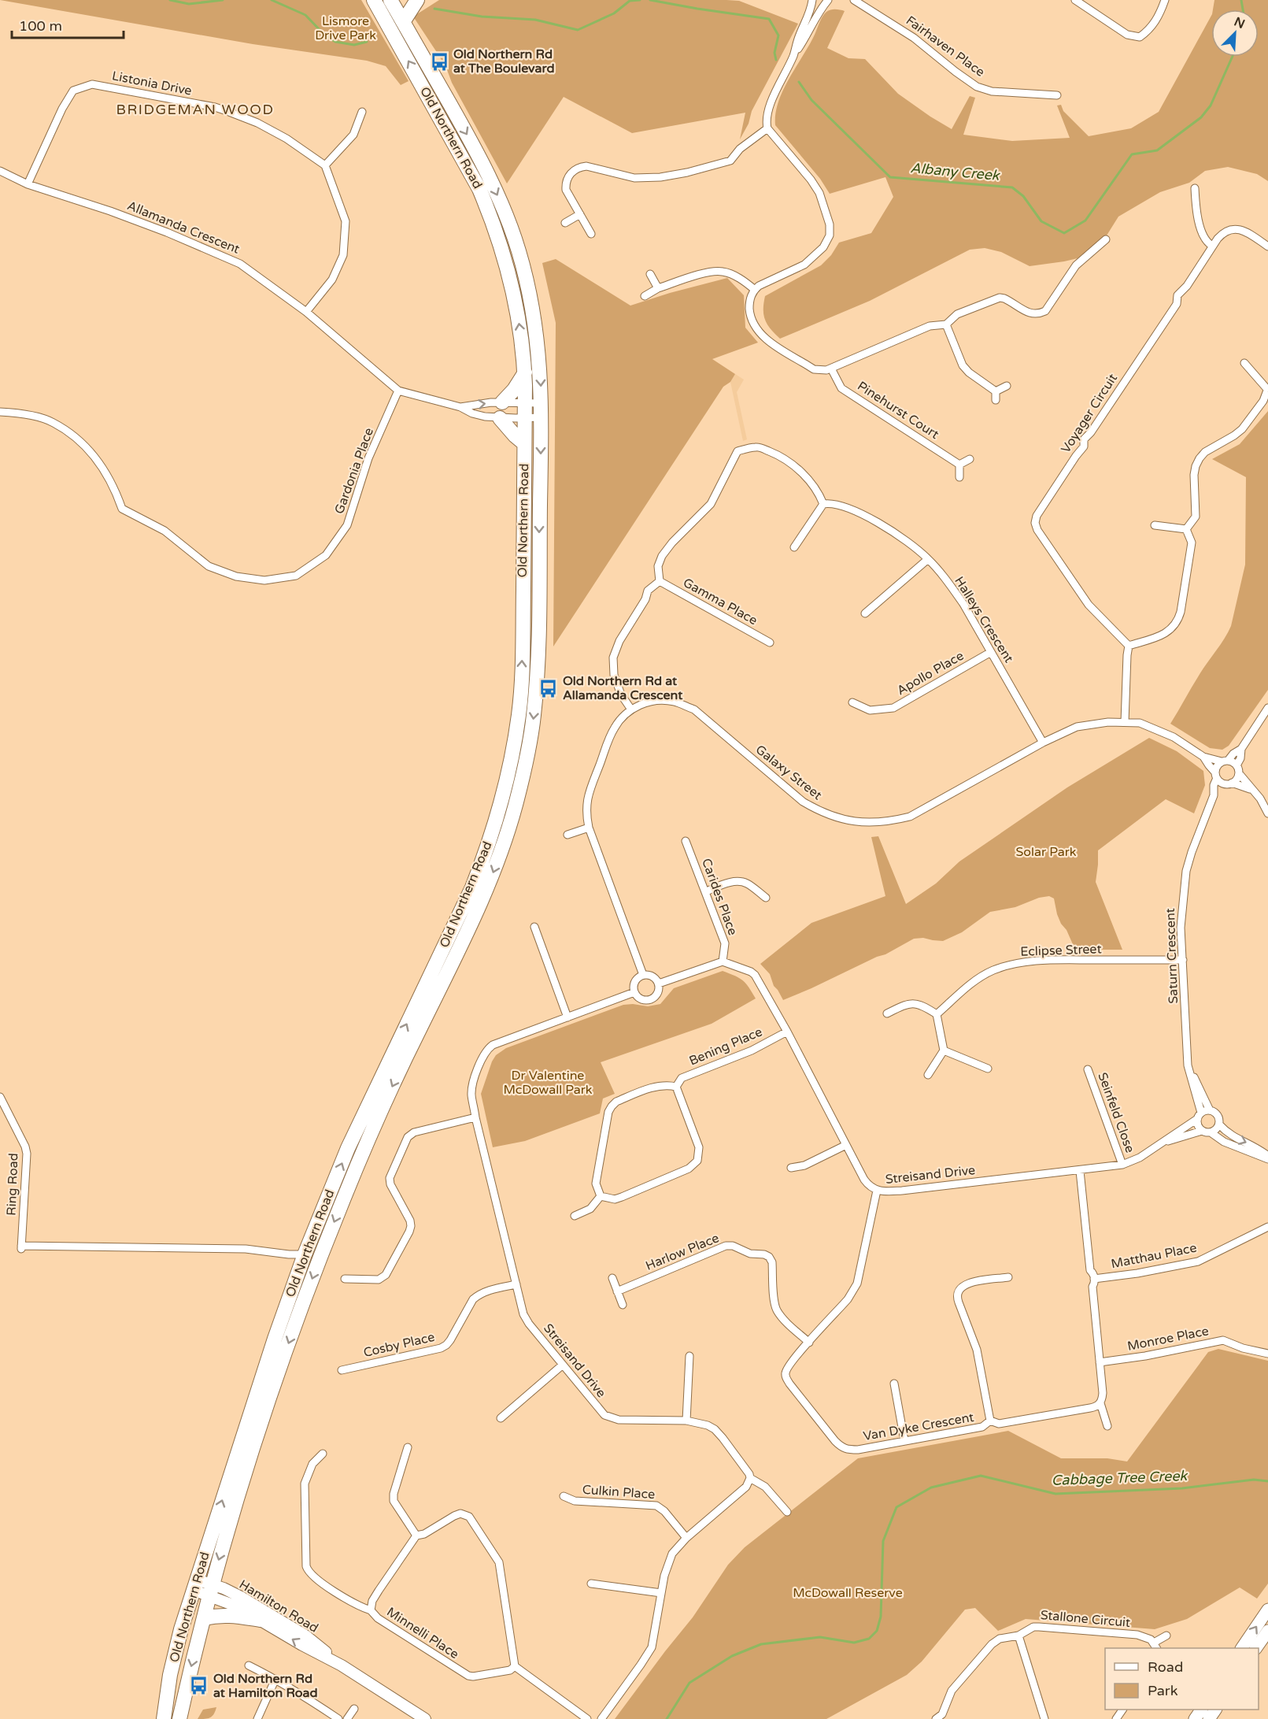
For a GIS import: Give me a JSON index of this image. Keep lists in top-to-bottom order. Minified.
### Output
{"streets":{"highway":["Old Northern Road"],"main road":["Hamilton Road"],"street":["Fairhaven Place","Listonia Drive","Allamanda Crescent","Pinehurst Court","Voyager Circuit","Gardonia Place","Gamma Place","Halleys Crescent","Apollo Place","Galaxy Street","Carides Place","Eclipse Street","Saturn Crescent","Bening Place","Seinfeld Close","Streisand Drive","Ring Road","Harlow Place","Matthau Place","Monroe Place","Cosby Place","Van Dyke Crescent","Culkin Place","Stallone Circuit","Minnelli Place"]},"crossings":[["Listonia Drive","Allamanda Crescent"],["Old Northern Road","Allamanda Crescent"],["Old Northern Road","Ring Road"],["Old Northern Road","Hamilton Road"],["Allamanda Crescent","Gardonia Place"],["Halleys Crescent","Apollo Place"],["Halleys Crescent","Galaxy Street"],["Galaxy Street","Saturn Crescent"],["Galaxy Street","Streisand Drive"],["Carides Place","Streisand Drive"],["Eclipse Street","Saturn Crescent"],["Saturn Crescent","Streisand Drive"],["Bening Place","Streisand Drive"],["Seinfeld Close","Streisand Drive"],["Streisand Drive","Cosby Place"],["Streisand Drive","Van Dyke Crescent"],["Harlow Place","Van Dyke Crescent"]],"districts":["BRIDGEMAN WOOD"],"water":["Albany Creek","Cabbage Tree Creek"],"parks":["Lismore Drive Park","Solar Park","Dr Valentine McDowall Park","McDowall Reserve"],"places":{"bus stop":["Old Northern Rd at The Boulevard","Old Northern Rd at Allamanda Crescent","Old Northern Rd at Hamilton Road"]},"legend":["Road","Park"],"scale_bar":"100 m","north":"top right"}
